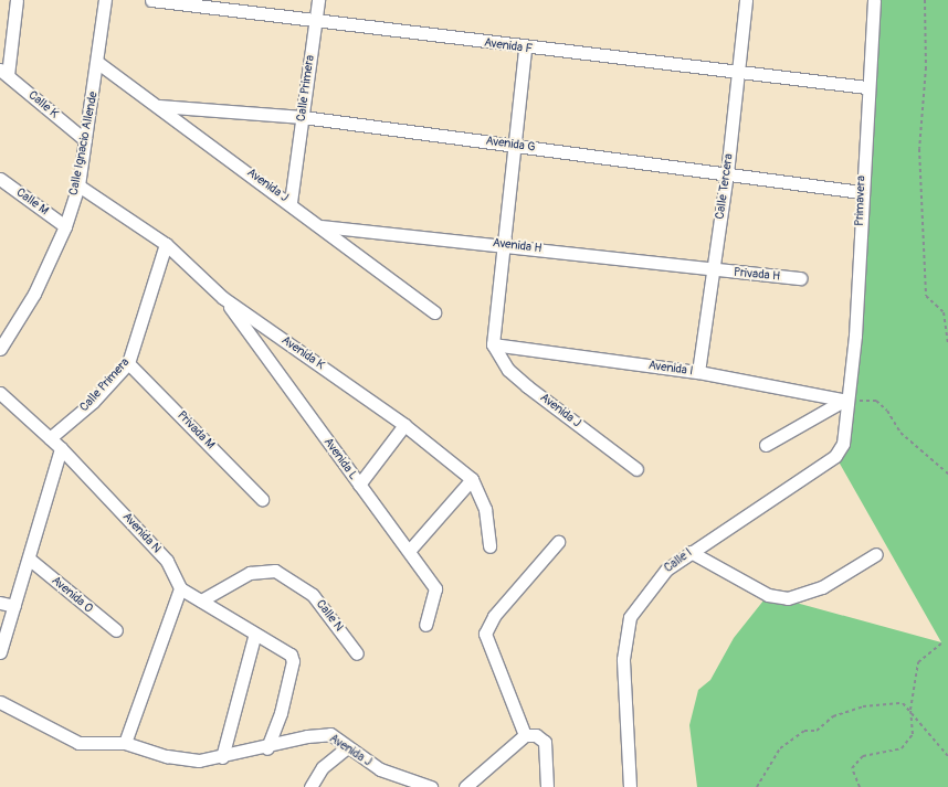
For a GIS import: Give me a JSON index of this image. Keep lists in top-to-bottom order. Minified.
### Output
{"streets":{"street":["Avenida F","Calle Primera","Calle K","Calle Ignacio Allende","Avenida G","Avenida J","Calle Tercera","Primavera","Calle M","Avenida H","Privada H","Avenida K","Avenida I","Privada M","Avenida L","Avenida N","Calle I","Avenida O","Calle N"]},"crossings":[["Avenida F","Calle Primera"],["Avenida F","Calle Tercera"],["Avenida F","Primavera"],["Calle Primera","Avenida G"],["Calle Primera","Avenida J"],["Calle Primera","Avenida K"],["Calle Primera","Privada M"],["Calle Primera","Avenida N"],["Calle K","Calle Ignacio Allende"],["Calle Ignacio Allende","Avenida J"],["Calle Ignacio Allende","Calle M"],["Calle Ignacio Allende","Avenida K"],["Avenida G","Avenida J"],["Avenida G","Calle Tercera"],["Avenida G","Primavera"],["Avenida J","Avenida H"],["Avenida J","Avenida I"],["Calle Tercera","Avenida H"],["Calle Tercera","Privada H"],["Calle Tercera","Avenida I"],["Primavera","Avenida I"],["Primavera","Calle I"],["Avenida H","Privada H"],["Avenida K","Avenida L"],["Avenida I","Calle I"]]}
